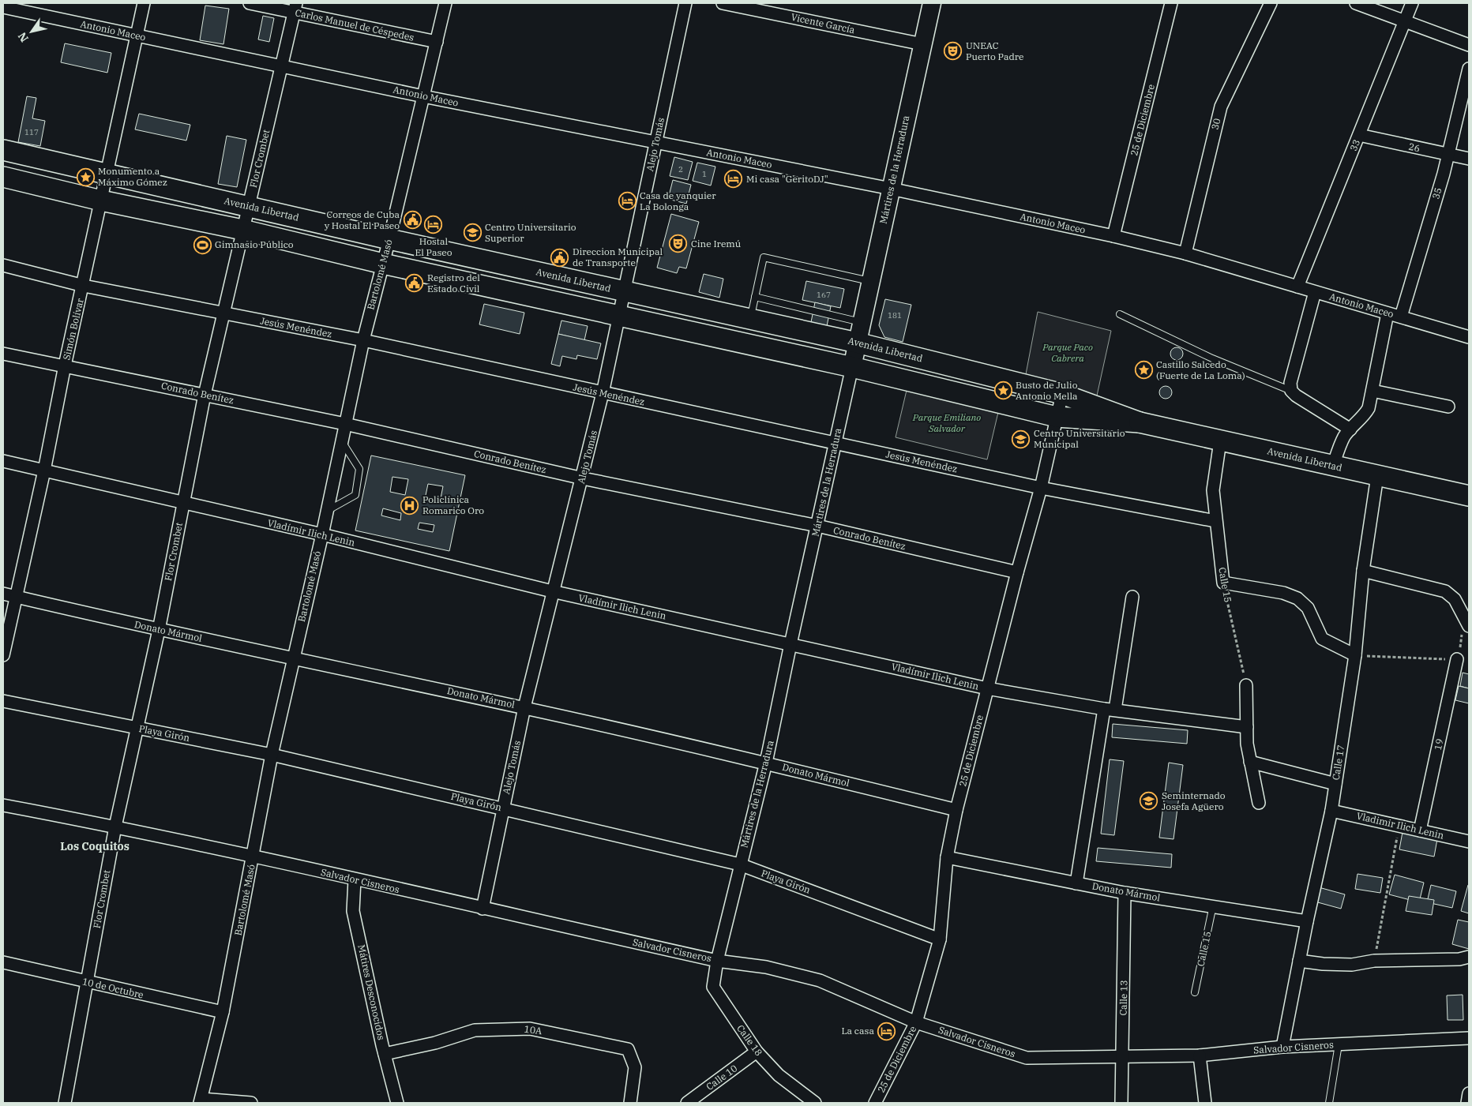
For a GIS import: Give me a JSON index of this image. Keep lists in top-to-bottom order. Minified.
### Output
{"streets":{"main road":["Avenida Libertad"],"street":["Vicente García","Carlos Manuel de Céspedes","Antonio Maceo","25 de Diciembre","30","Alejo Tomás","33","26","Flor Crombet","Mártires de la Herradura","35","Bartolomé Masó","Jesús Menéndez","Simón Bolívar","Conrado Benítez","Vladímir Ilich Lenin","Calle 15","Donato Mármol","Playa Girón","19","Calle 17","Vladimir Ilich Lenin","Salvador Cisneros","10 de Octubre","Mátires Desconocidos","Calle 13","10A","Calle 18","Calle 10"]},"crossings":[["Vicente García","Mártires de la Herradura"],["Carlos Manuel de Céspedes","Flor Crombet"],["Carlos Manuel de Céspedes","Bartolomé Masó"],["Antonio Maceo","25 de Diciembre"],["Antonio Maceo","30"],["Antonio Maceo","Alejo Tomás"],["Antonio Maceo","33"],["Antonio Maceo","Flor Crombet"],["Antonio Maceo","Mártires de la Herradura"],["Antonio Maceo","35"],["Antonio Maceo","Bartolomé Masó"],["Antonio Maceo","Simón Bolívar"],["25 de Diciembre","Avenida Libertad"],["25 de Diciembre","Jesús Menéndez"],["25 de Diciembre","Conrado Benítez"],["25 de Diciembre","Vladímir Ilich Lenin"],["25 de Diciembre","Donato Mármol"],["25 de Diciembre","Playa Girón"],["25 de Diciembre","Salvador Cisneros"],["Alejo Tomás","Avenida Libertad"],["Alejo Tomás","Jesús Menéndez"],["Alejo Tomás","Conrado Benítez"],["Alejo Tomás","Vladímir Ilich Lenin"],["Alejo Tomás","Donato Mármol"],["Alejo Tomás","Playa Girón"],["Alejo Tomás","Salvador Cisneros"],["33","26"],["26","35"],["Flor Crombet","Avenida Libertad"],["Flor Crombet","Jesús Menéndez"],["Flor Crombet","Conrado Benítez"],["Flor Crombet","Vladímir Ilich Lenin"],["Flor Crombet","Donato Mármol"],["Flor Crombet","Playa Girón"],["Flor Crombet","Salvador Cisneros"],["Flor Crombet","10 de Octubre"],["Mártires de la Herradura","Avenida Libertad"],["Mártires de la Herradura","Jesús Menéndez"],["Mártires de la Herradura","Conrado Benítez"],["Mártires de la Herradura","Vladímir Ilich Lenin"],["Mártires de la Herradura","Donato Mármol"],["Mártires de la Herradura","Playa Girón"],["Mártires de la Herradura","Salvador Cisneros"],["Mártires de la Herradura","Calle 18"],["Avenida Libertad","Bartolomé Masó"],["Avenida Libertad","Simón Bolívar"],["Avenida Libertad","Calle 15"],["Avenida Libertad","Calle 17"],["Bartolomé Masó","Jesús Menéndez"],["Bartolomé Masó","Conrado Benítez"],["Bartolomé Masó","Vladímir Ilich Lenin"],["Bartolomé Masó","Donato Mármol"],["Bartolomé Masó","Playa Girón"],["Bartolomé Masó","Salvador Cisneros"],["Bartolomé Masó","10 de Octubre"],["Jesús Menéndez","Simón Bolívar"],["Jesús Menéndez","Calle 15"],["Simón Bolívar","Conrado Benítez"],["Simón Bolívar","Vladímir Ilich Lenin"],["Simón Bolívar","Donato Mármol"],["Calle 15","Donato Mármol"],["Donato Mármol","Calle 17"],["Donato Mármol","Calle 13"],["19","Vladimir Ilich Lenin"],["Calle 17","Vladimir Ilich Lenin"],["Calle 17","Salvador Cisneros"],["Salvador Cisneros","Mátires Desconocidos"],["Salvador Cisneros","Calle 13"],["Salvador Cisneros","Calle 18"],["Mátires Desconocidos","10A"],["Calle 18","Calle 10"]],"districts":["Los Coquitos"],"parks":["Parque Paco Cabrera","Parque Emiliano Salvador"],"places":{"theatre":["UNEAC Puerto Padre","Cine Iremú"],"place":["Monumento a Máximo Gómez","Castillo Salcedo (Fuerte de La Loma)","Busto de Julio Antonio Mella"],"hotel":["Mi casa \"GeritoDJ\"","Casa de yanquier La Bolonga","Hostal El Paseo","La casa"],"public building":["Correos de Cuba y Hostal El Paseo","Direccion Municipal de Transporte","Registro del Estado Civil"],"school or university":["Centro Universitario Superior","Centro Universitario Municipal","Seminternado Josefa Agüero"],"sports":["Gimnasio Público"],"hospital":["Policlínica Romarico Oro"]},"house_numbers":["117","2","1","167","181"],"north":"bottom left"}
